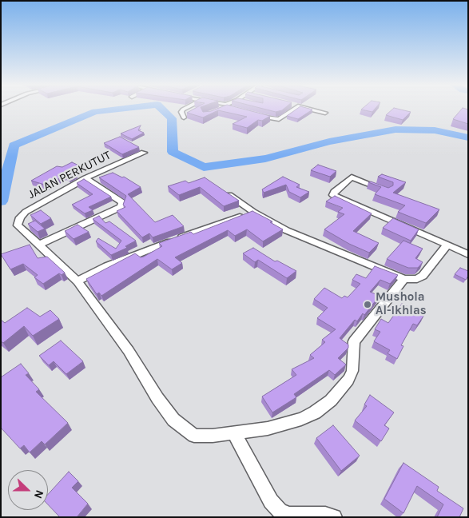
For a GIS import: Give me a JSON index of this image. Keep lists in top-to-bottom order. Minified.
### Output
{"streets":{"street":["JALAN PERKUTUT"]},"places":["Mushola Al-Ikhlas"],"north":"right"}
